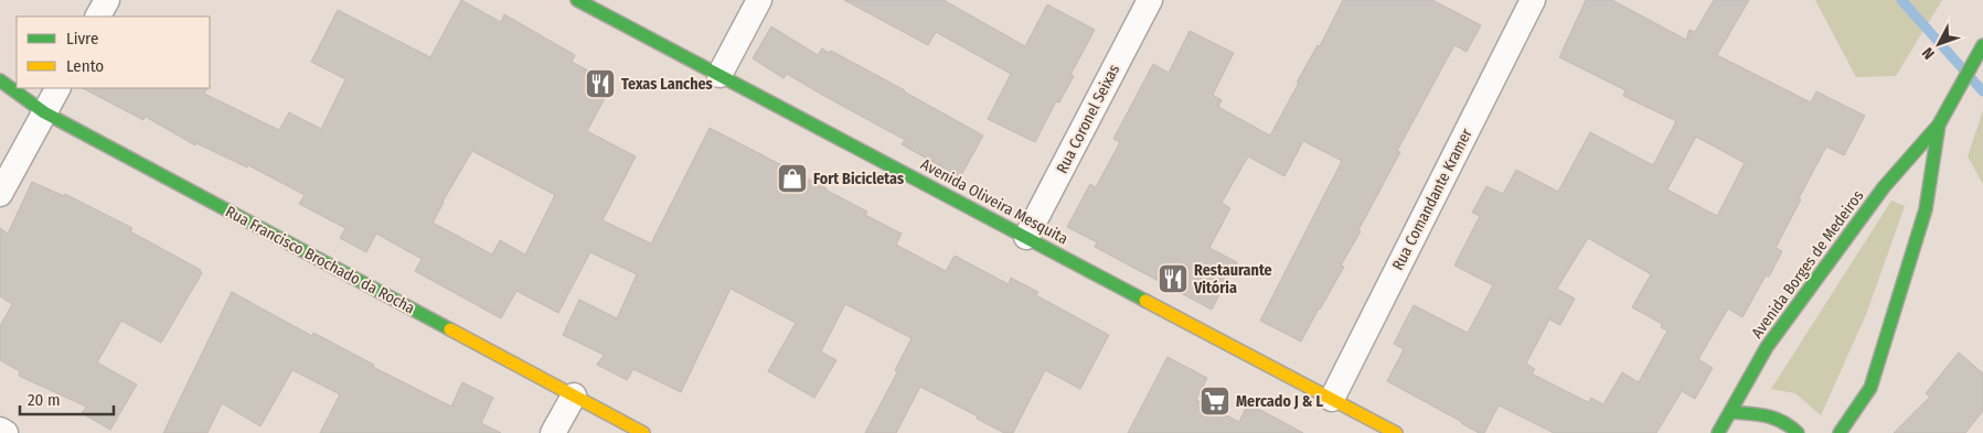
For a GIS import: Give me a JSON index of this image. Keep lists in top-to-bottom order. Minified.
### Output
{"streets":{"street":["Rua Coronel Seixas","Rua Comandante Kramer","Avenida Oliveira Mesquita","Rua Francisco Brochado da Rocha","Avenida Borges de Medeiros"]},"crossings":[["Rua Coronel Seixas","Avenida Oliveira Mesquita"],["Rua Comandante Kramer","Avenida Oliveira Mesquita"]],"places":{"restaurant":["Texas Lanches","Restaurante Vitória"],"shop":["Fort Bicicletas"],"supermarket":["Mercado J & L"]},"legend":["Livre","Lento"],"scale_bar":"20 m","north":"bottom left"}
